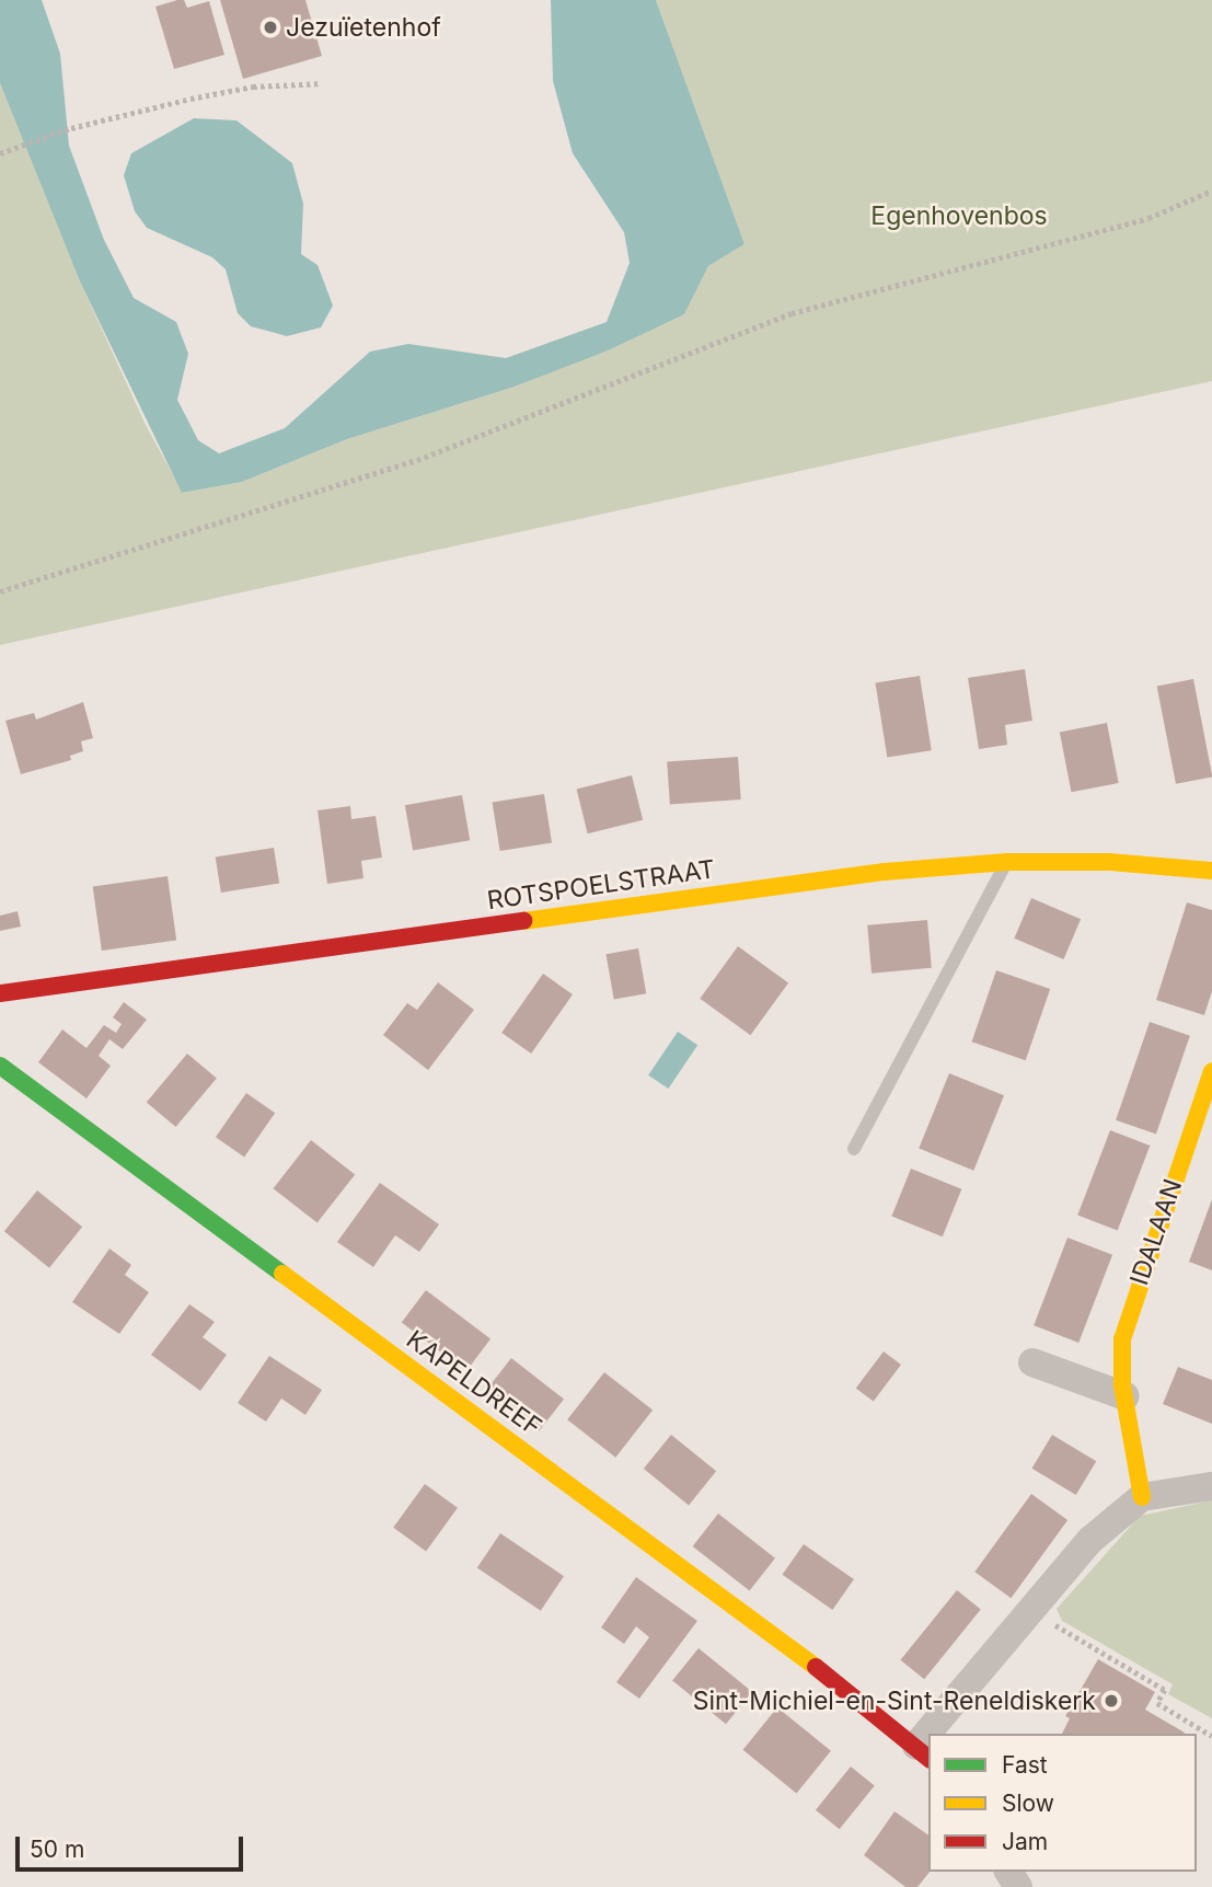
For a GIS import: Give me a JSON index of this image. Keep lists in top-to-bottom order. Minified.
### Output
{"streets":{"street":["ROTSPOELSTRAAT","IDALAAN","KAPELDREEF"]},"parks":["Egenhovenbos"],"places":["Jezuïetenhof","Sint-Michiel-en-Sint-Reneldiskerk"],"legend":["Fast","Slow","Jam"],"scale_bar":"50 m"}
